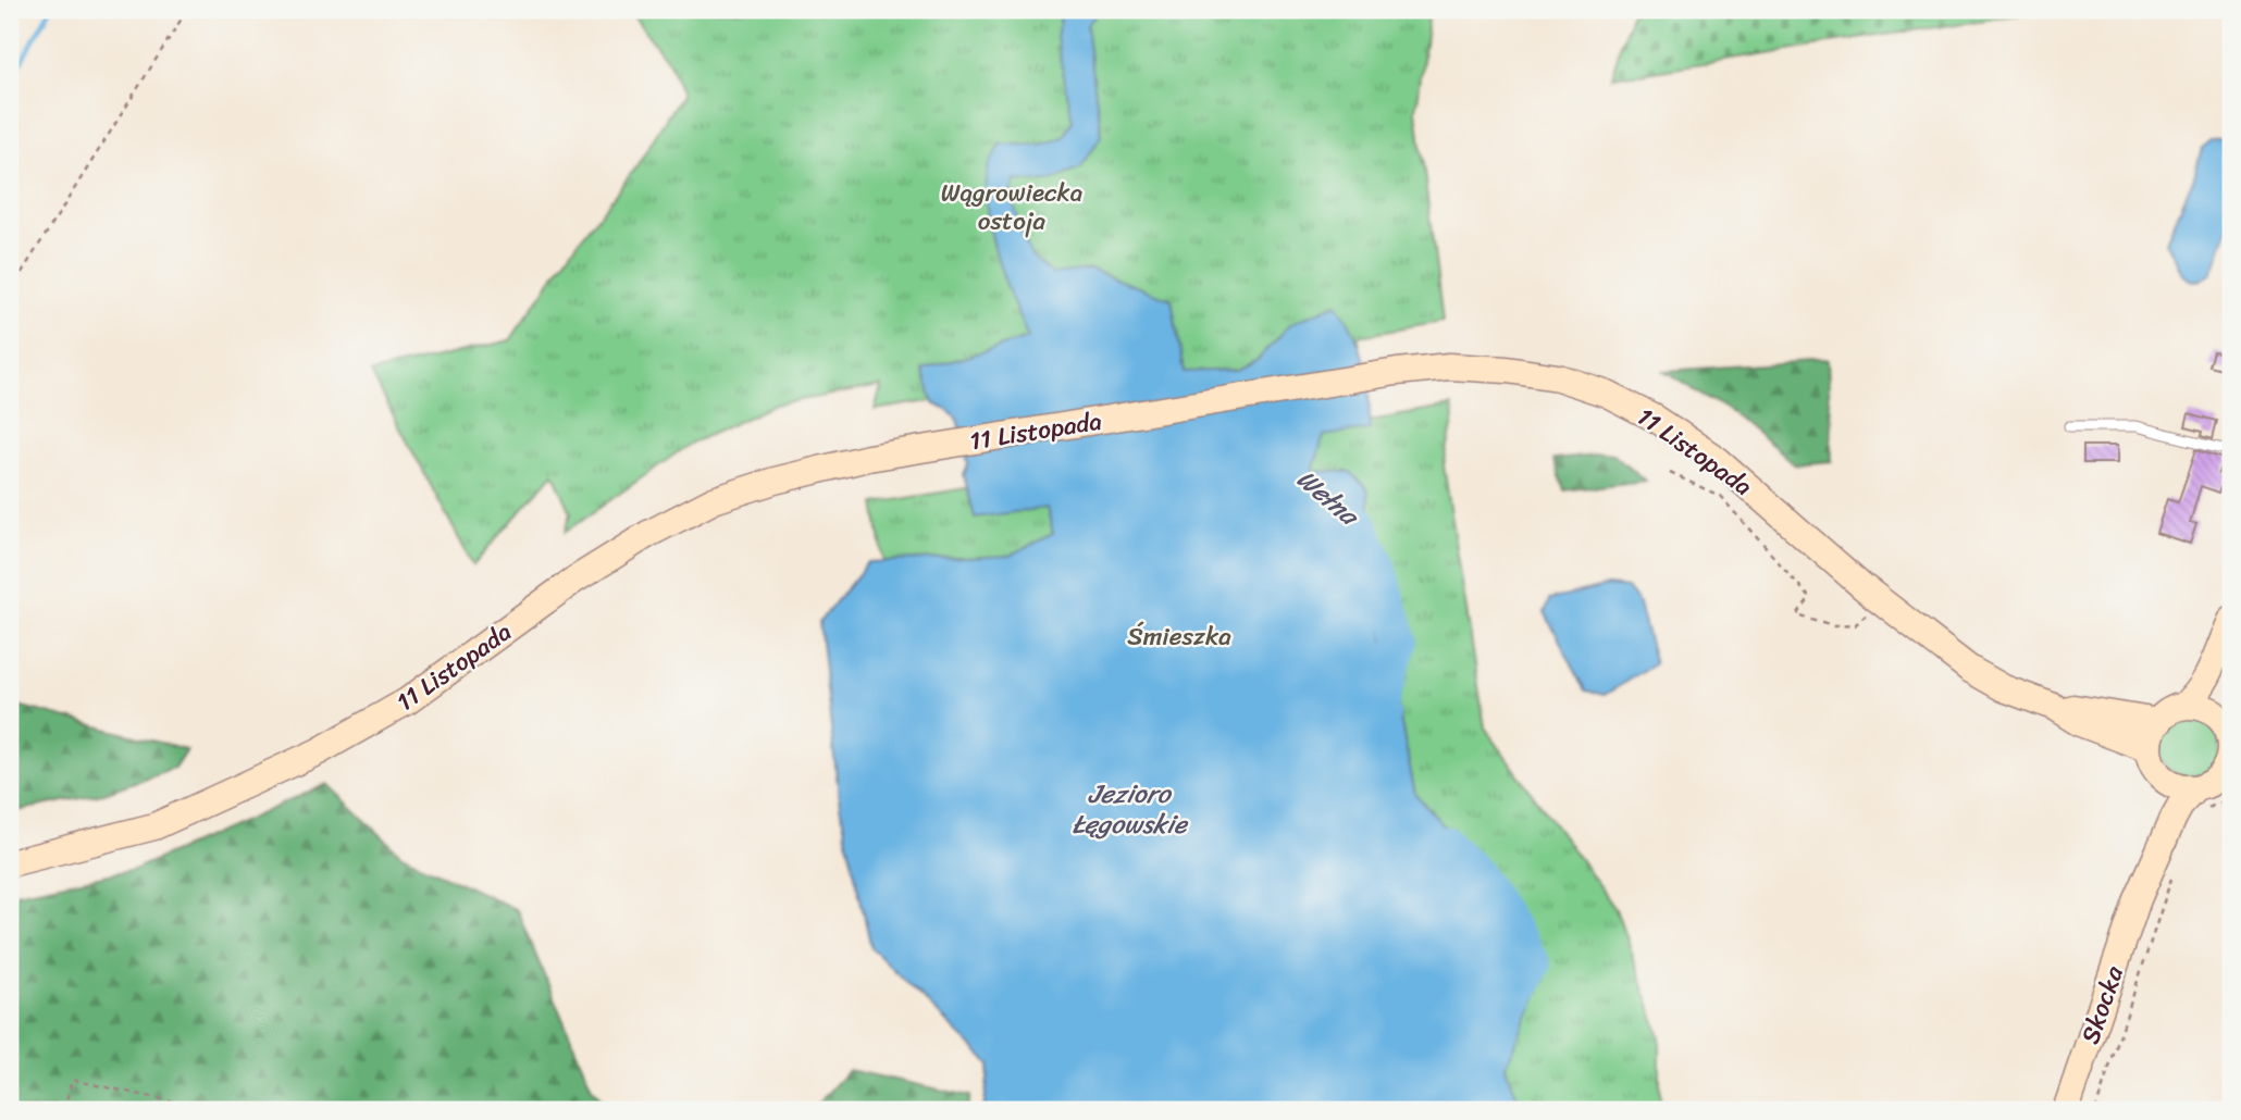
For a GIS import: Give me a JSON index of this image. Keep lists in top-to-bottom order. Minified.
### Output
{"streets":{"main road":["11 Listopada","Skocka"]},"crossings":[["11 Listopada","Skocka"]],"water":["Wełna","Jezioro Łęgowskie"],"parks":["Wągrowiecka ostoja","Śmieszka"]}
